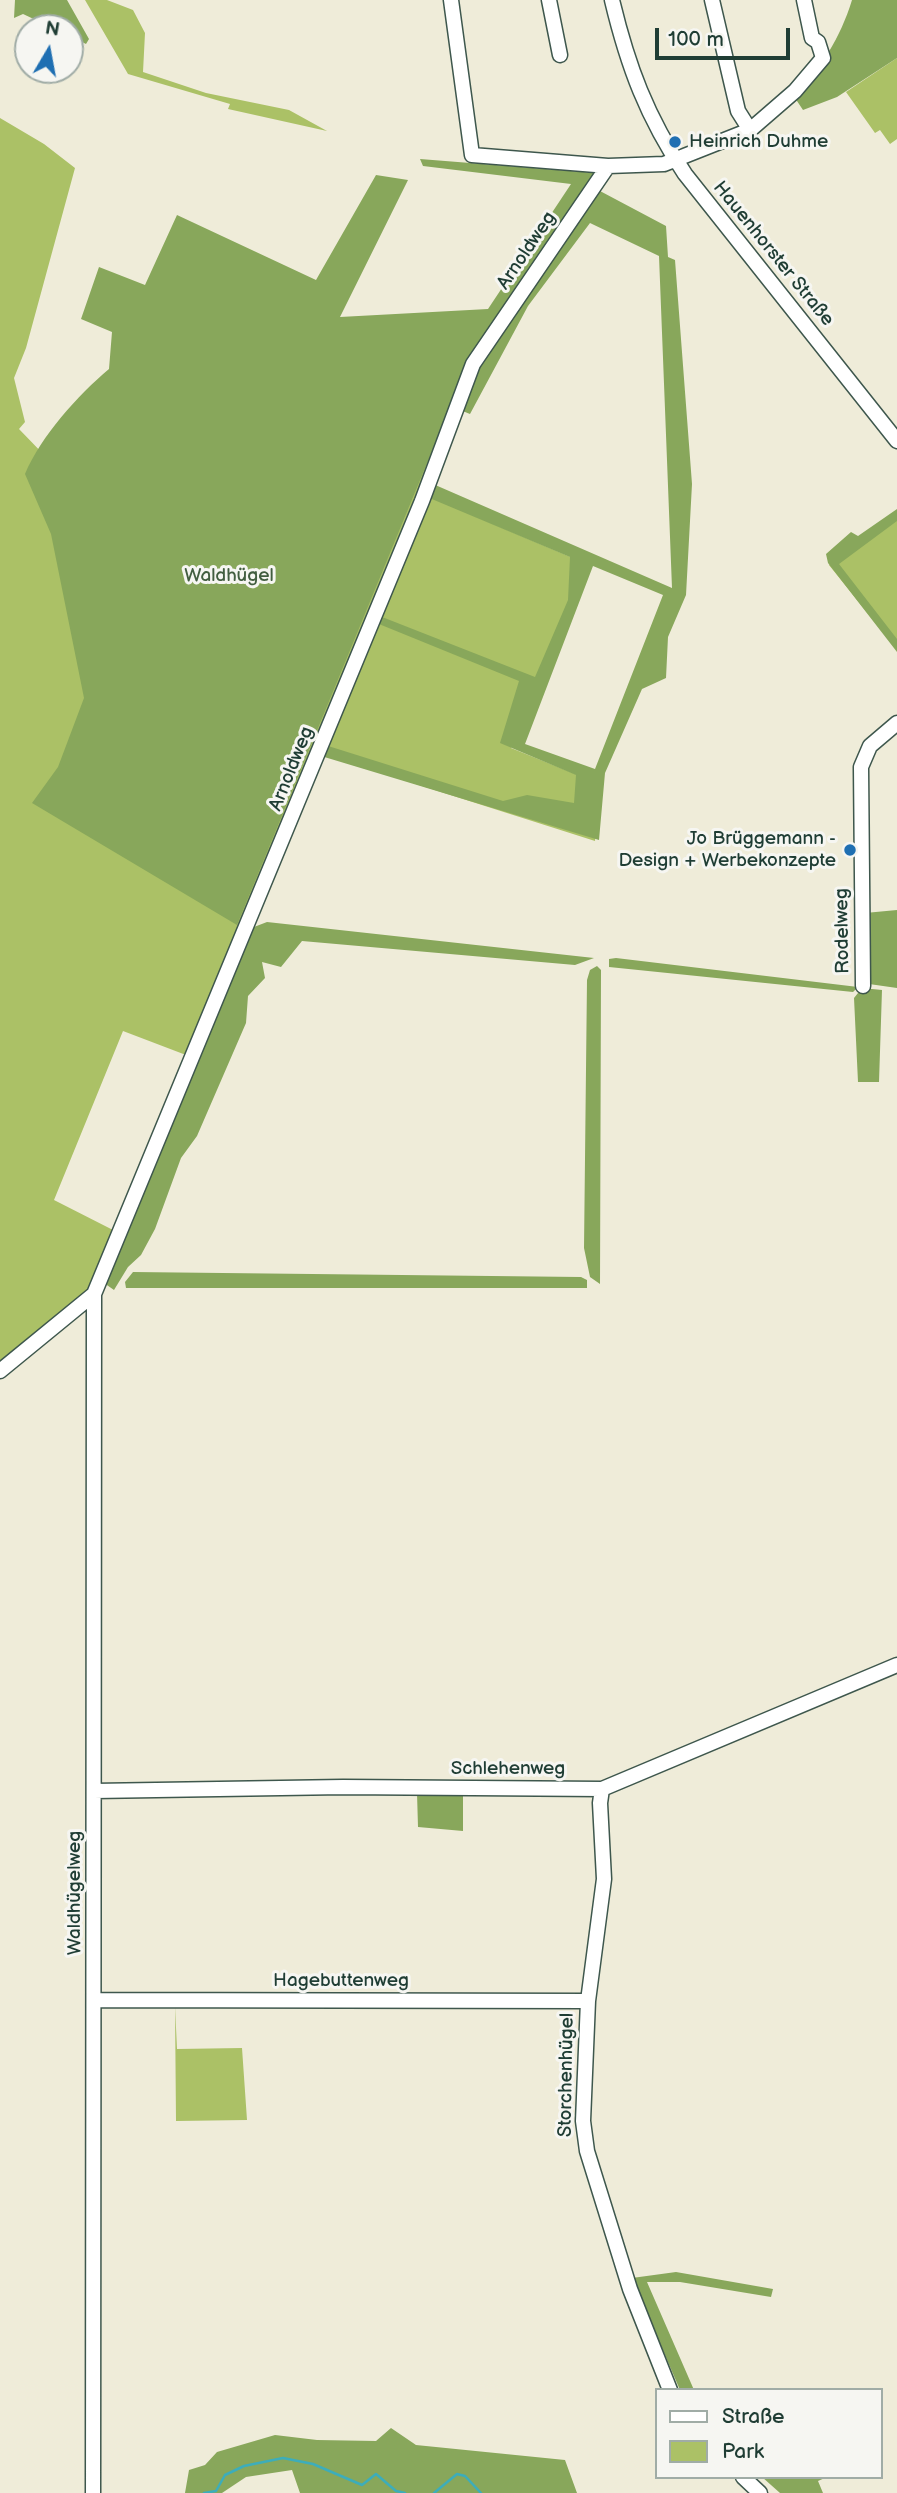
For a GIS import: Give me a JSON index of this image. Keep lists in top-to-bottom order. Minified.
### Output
{"streets":{"street":["Arnoldweg","Hauenhorster Straße","Rodelweg","Schlehenweg","Waldhügelweg","Hagebuttenweg","Storchenhügel"]},"crossings":[["Arnoldweg","Waldhügelweg"],["Schlehenweg","Waldhügelweg"],["Schlehenweg","Storchenhügel"],["Waldhügelweg","Hagebuttenweg"],["Hagebuttenweg","Storchenhügel"]],"parks":["Waldhügel"],"places":["Heinrich Duhme","Jo Brüggemann - Design + Werbekonzepte"],"legend":["Straße","Park"],"scale_bar":"100 m","north":"top"}
